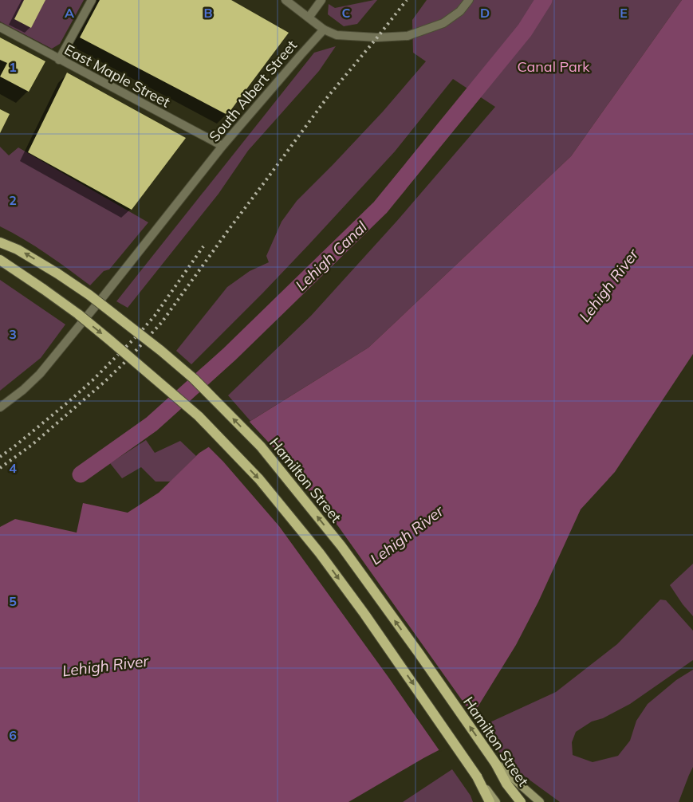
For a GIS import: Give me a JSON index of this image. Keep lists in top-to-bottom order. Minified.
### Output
{"streets":{"main road":["Hamilton Street"],"street":["East Maple Street","South Albert Street"]},"crossings":[["East Maple Street","South Albert Street"]],"water":["Lehigh Canal","Lehigh River"],"parks":["Canal Park"],"grid":{"columns":["A","B","C","D","E"],"rows":["1","2","3","4","5","6"]}}
